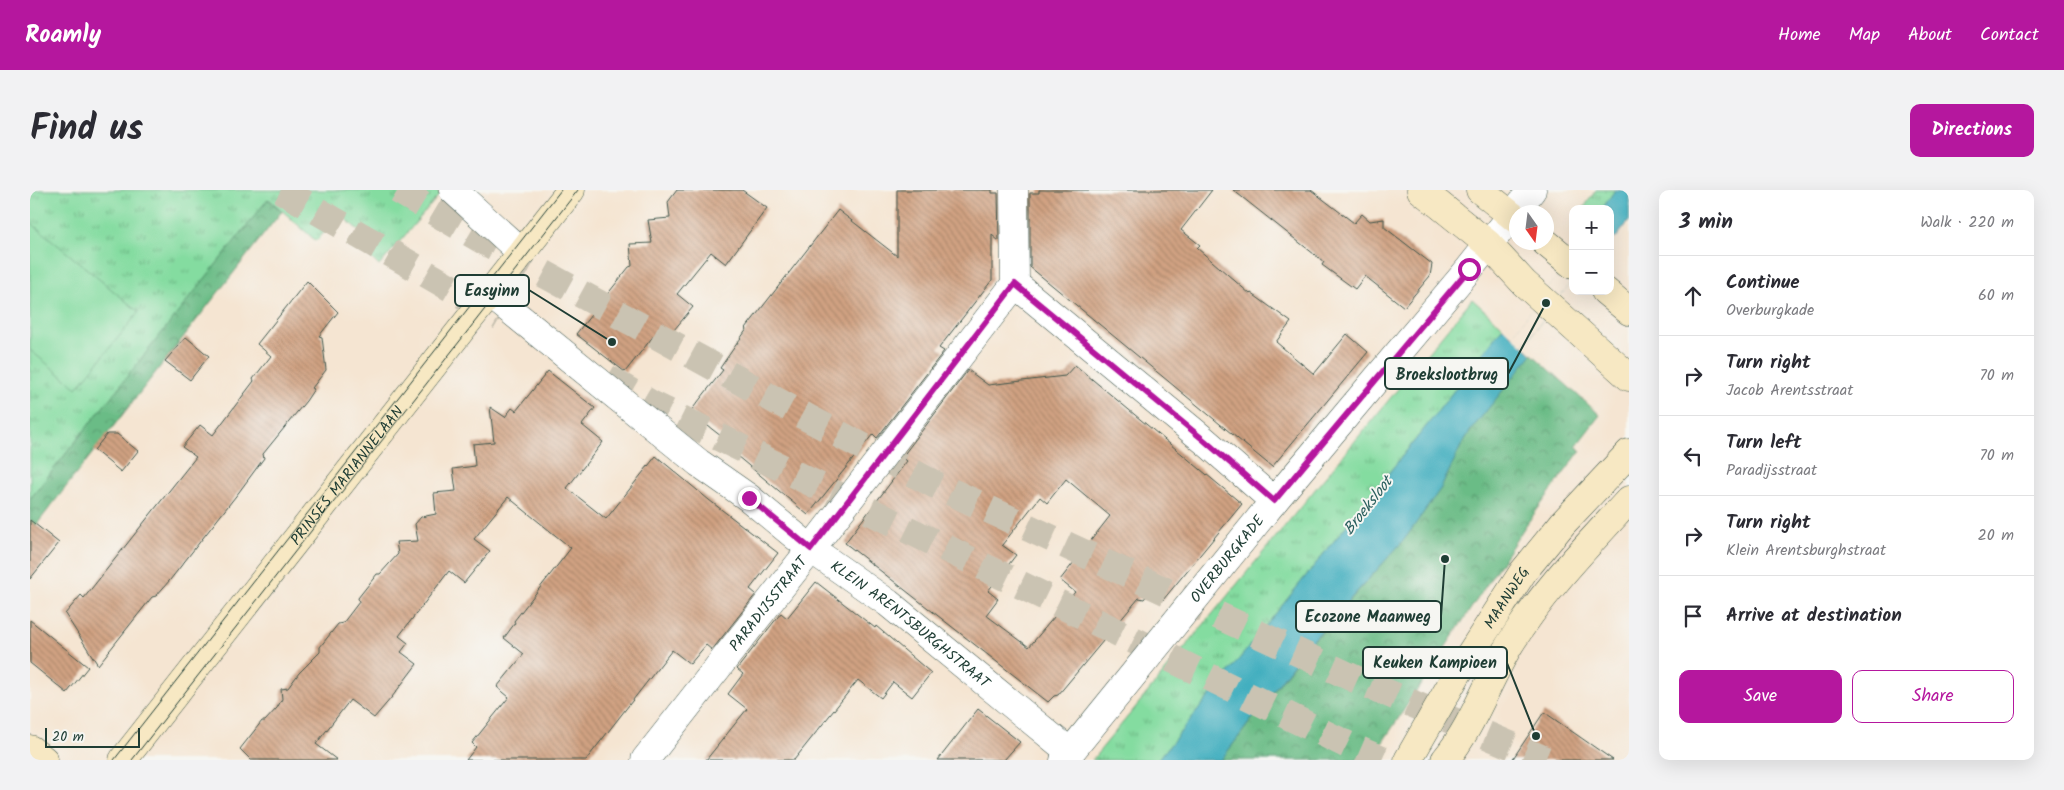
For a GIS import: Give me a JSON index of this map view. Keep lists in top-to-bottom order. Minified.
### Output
{"streets":{"street":["PRINSES MARIANNELAAN","OVERBURGKADE","MAANWEG","PARADIJSSTRAAT","KLEIN ARENTSBURGHSTRAAT"]},"crossings":[["PRINSES MARIANNELAAN","KLEIN ARENTSBURGHSTRAAT"],["OVERBURGKADE","KLEIN ARENTSBURGHSTRAAT"],["PARADIJSSTRAAT","KLEIN ARENTSBURGHSTRAAT"]],"water":["Broeksloot"],"places":["Broekslootbrug","Easyinn","Ecozone Maanweg","Keuken Kampioen"],"scale_bar":"20 m","north":"bottom","page":{"header":"Roamly","nav":["Home","Map","About","Contact"],"title":"Find us","buttons":["Directions",["Save","Share"]],"heading":["3 min","Walk · 220 m"],"map_buttons":["+","−"],"list":[["Continue","Overburgkade","60 m"],["Turn right","Jacob Arentsstraat","70 m"],["Turn left","Paradijsstraat","70 m"],["Turn right","Klein Arentsburghstraat","20 m"],"Arrive at destination"],"scale":"20 m"}}
